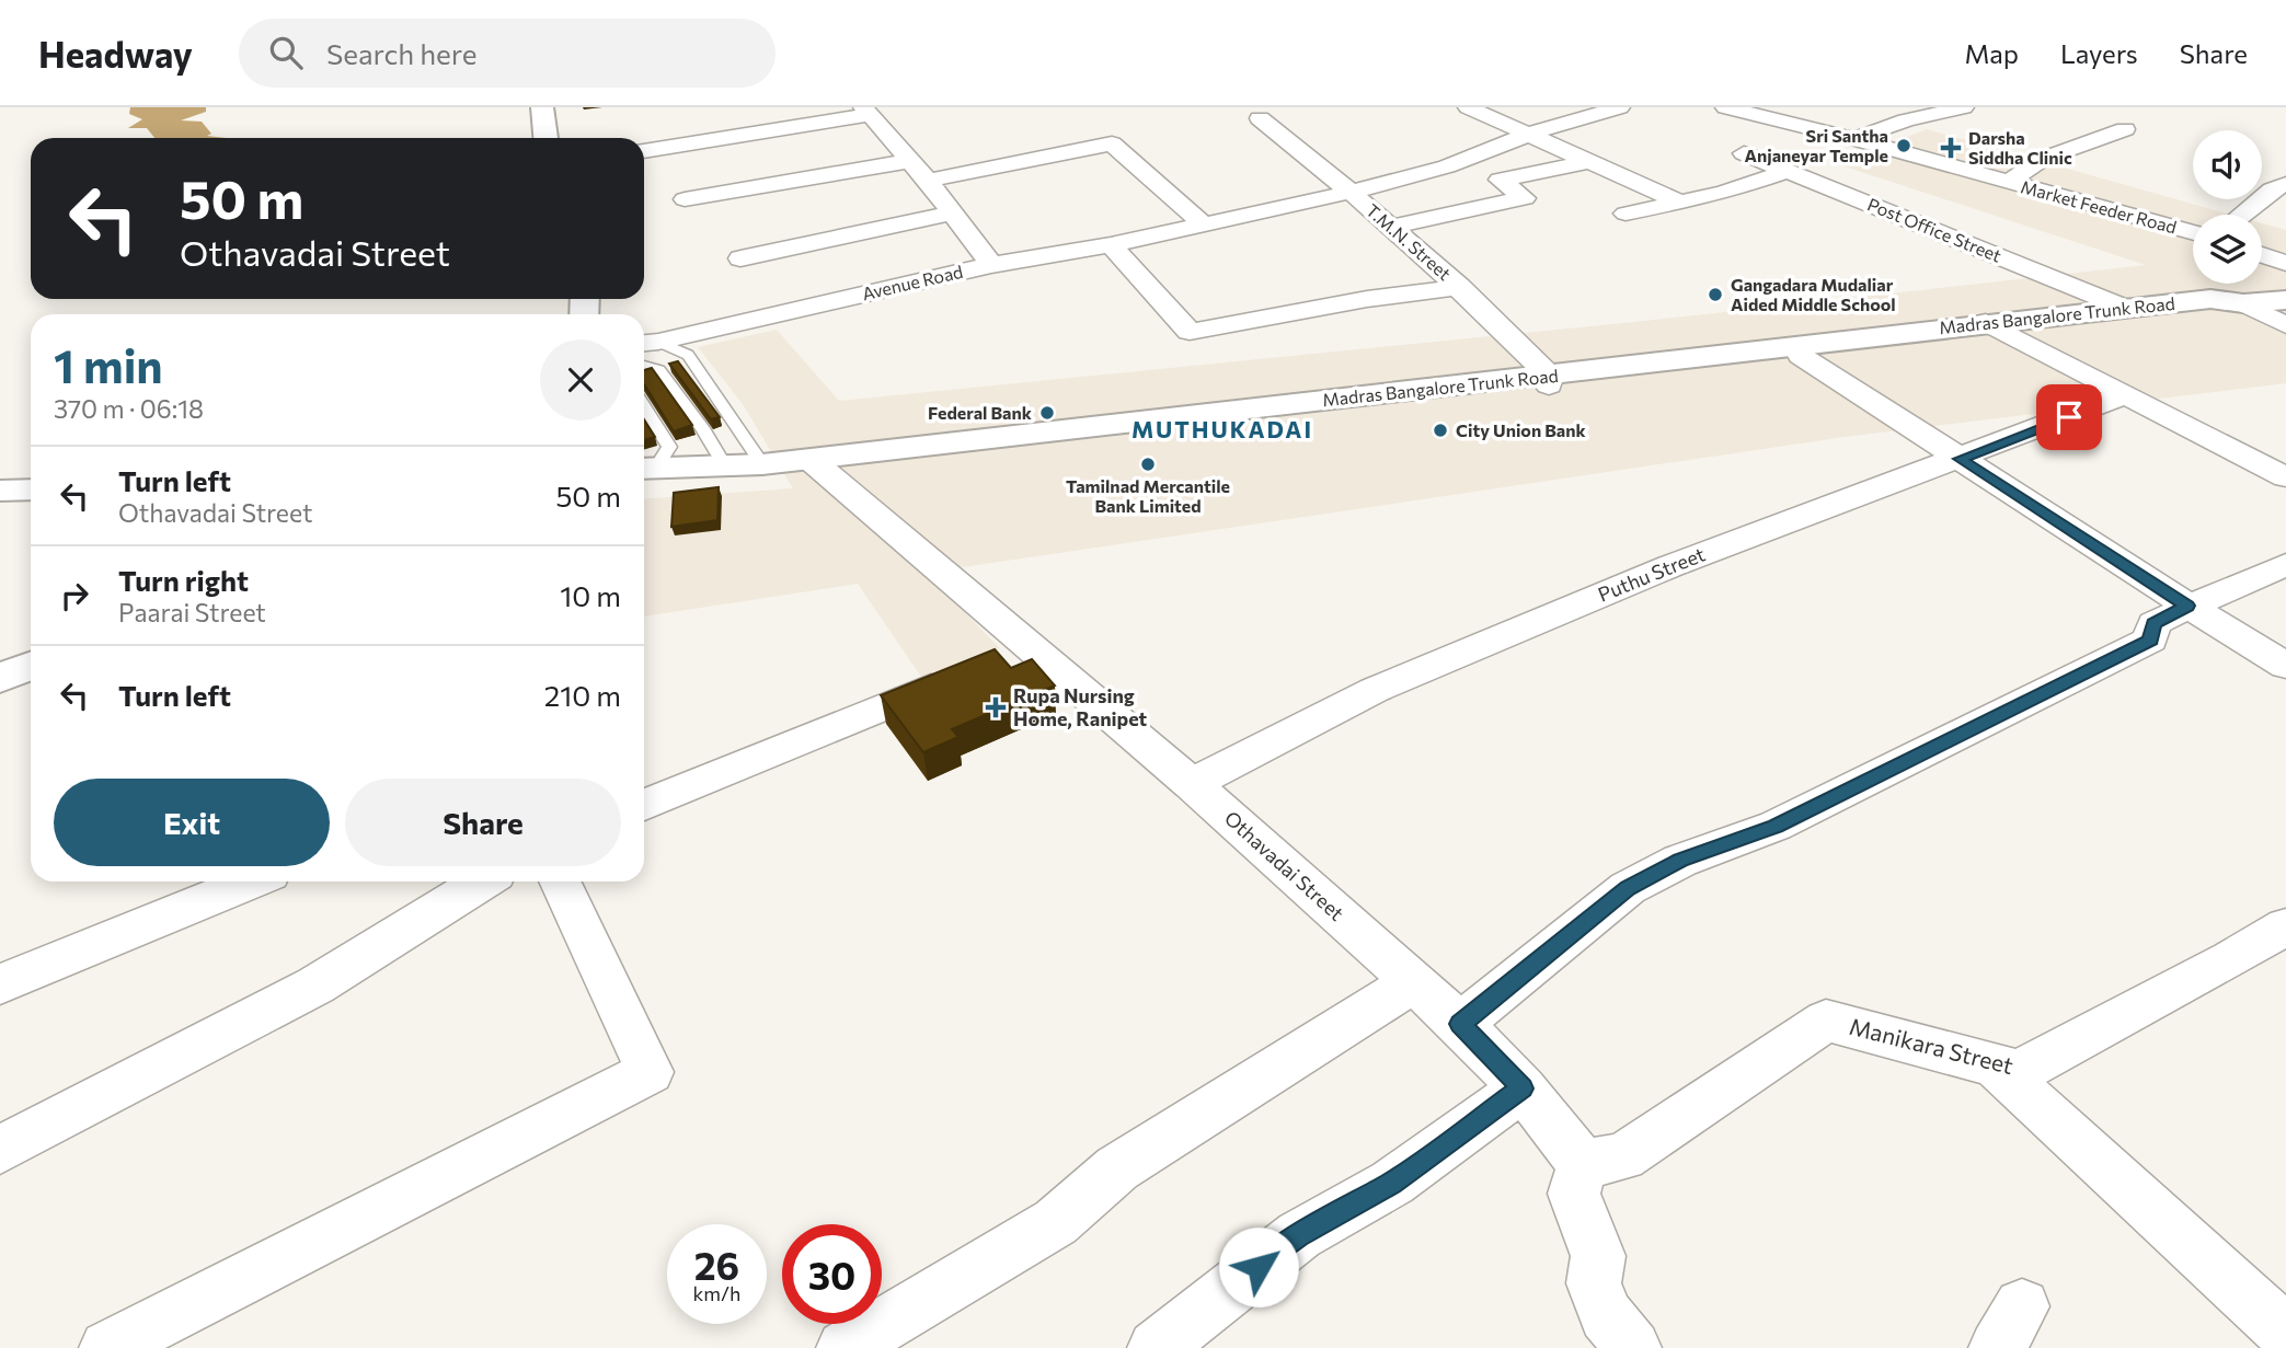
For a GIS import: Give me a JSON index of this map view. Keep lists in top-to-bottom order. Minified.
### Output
{"streets":{"main road":["Madras Bangalore Trunk Road"],"street":["Market Feeder Road","Post Office Street","T.M.N. Street","Avenue Road","Puthu Street","Othavadai Street","Manikara Street"]},"crossings":[["Post Office Street","Madras Bangalore Trunk Road"],["T.M.N. Street","Madras Bangalore Trunk Road"],["Madras Bangalore Trunk Road","Othavadai Street"],["Puthu Street","Othavadai Street"],["Othavadai Street","Manikara Street"]],"districts":["MUTHUKADAI"],"places":{"other":["Sri Santha Anjaneyar Temple","Gangadara Mudaliar Aided Middle School","Federal Bank","City Union Bank","Tamilnad Mercantile Bank Limited"],"health":["Darsha Siddha Clinic","Rupa Nursing Home, Ranipet"]},"page":{"header":"Headway","search":"Search here","nav":["Map","Layers","Share"],"turn":["50 m","Othavadai Street"],"heading":["1 min","370 m · 06:18"],"list":[{"name":"Turn left","note":"Othavadai Street","value":"50 m"},{"name":"Turn right","note":"Paarai Street","value":"10 m"},{"name":"Turn left","value":"210 m"}],"buttons":["Exit","Share"],"speed":"26 km/h","limit":"30"}}
